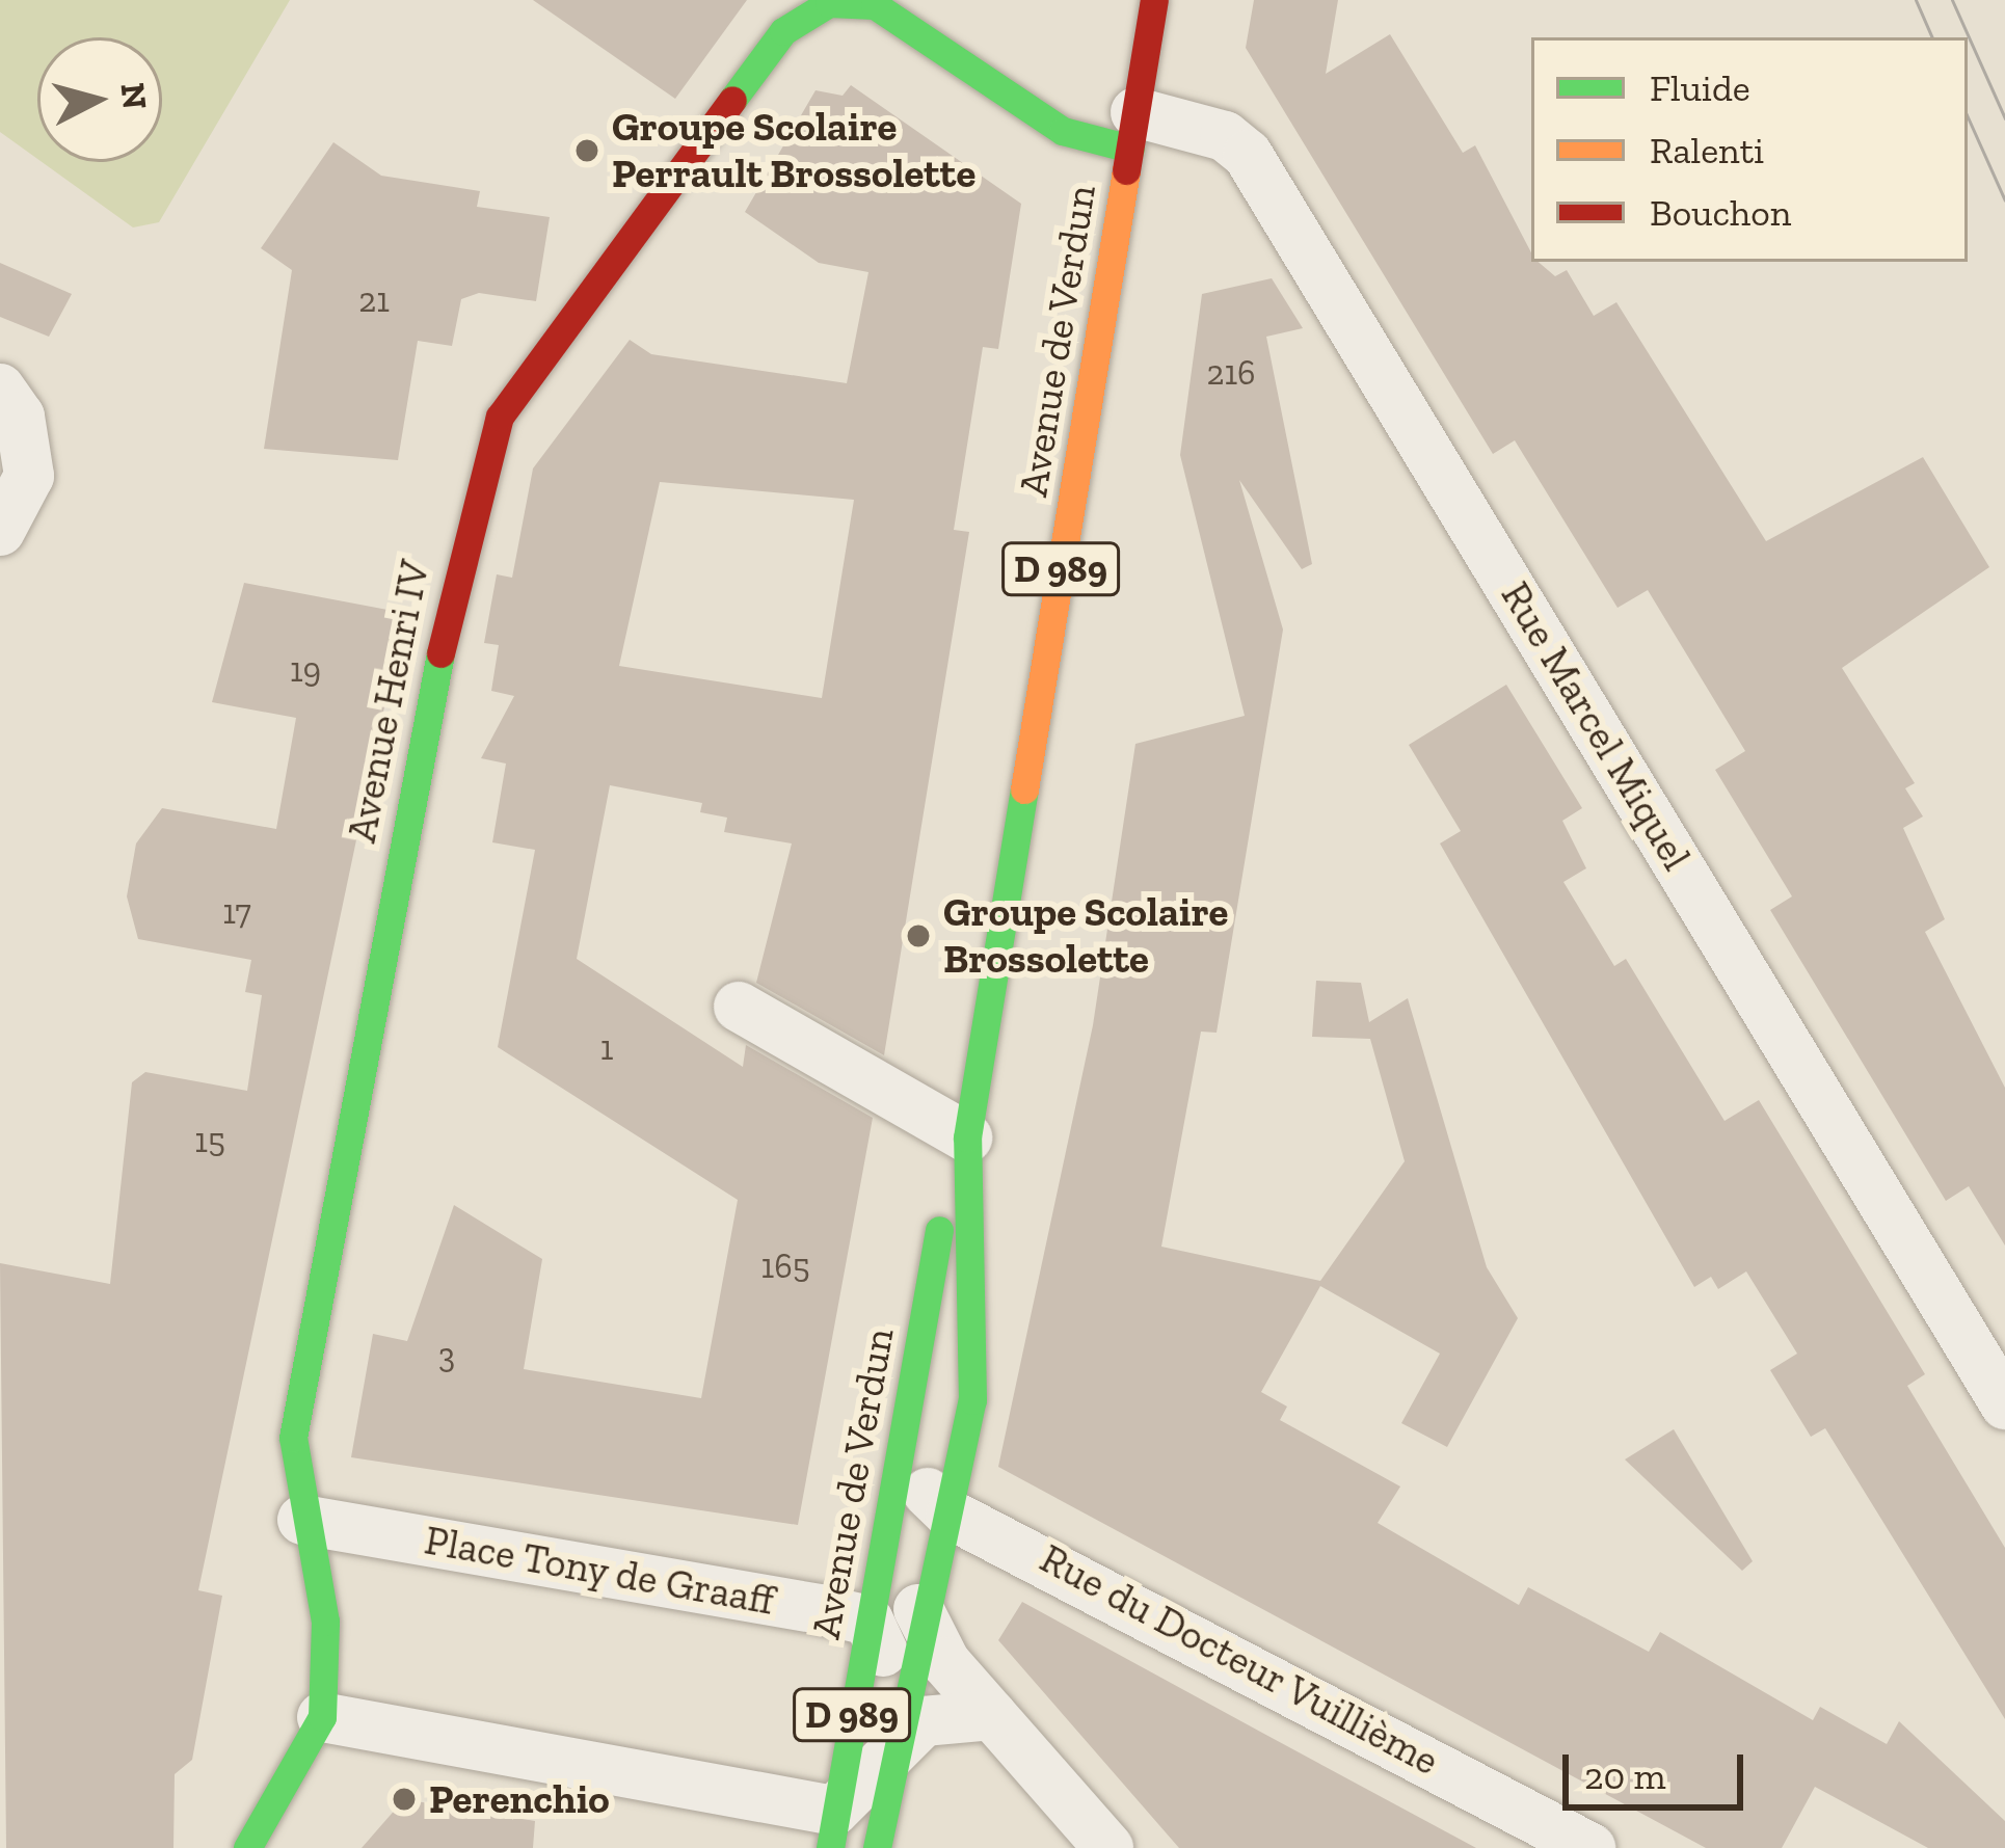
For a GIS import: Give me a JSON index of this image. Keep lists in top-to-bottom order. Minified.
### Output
{"streets":{"main road":["Avenue de Verdun","D 989","Avenue Henri IV"],"street":["Rue Marcel Miquel","Place Tony de Graaff","Rue du Docteur Vuillième"]},"crossings":[["Avenue de Verdun","Avenue Henri IV"],["Avenue de Verdun","Rue Marcel Miquel"],["Avenue de Verdun","Place Tony de Graaff"],["Avenue de Verdun","Rue du Docteur Vuillième"],["Avenue Henri IV","Rue Marcel Miquel"],["Avenue Henri IV","Place Tony de Graaff"]],"places":["Groupe Scolaire Perrault Brossolette","Groupe Scolaire Brossolette","Perenchio"],"house_numbers":["21","216","19","17","1","15","165","3"],"legend":["Fluide","Ralenti","Bouchon"],"scale_bar":"20 m","north":"right"}
